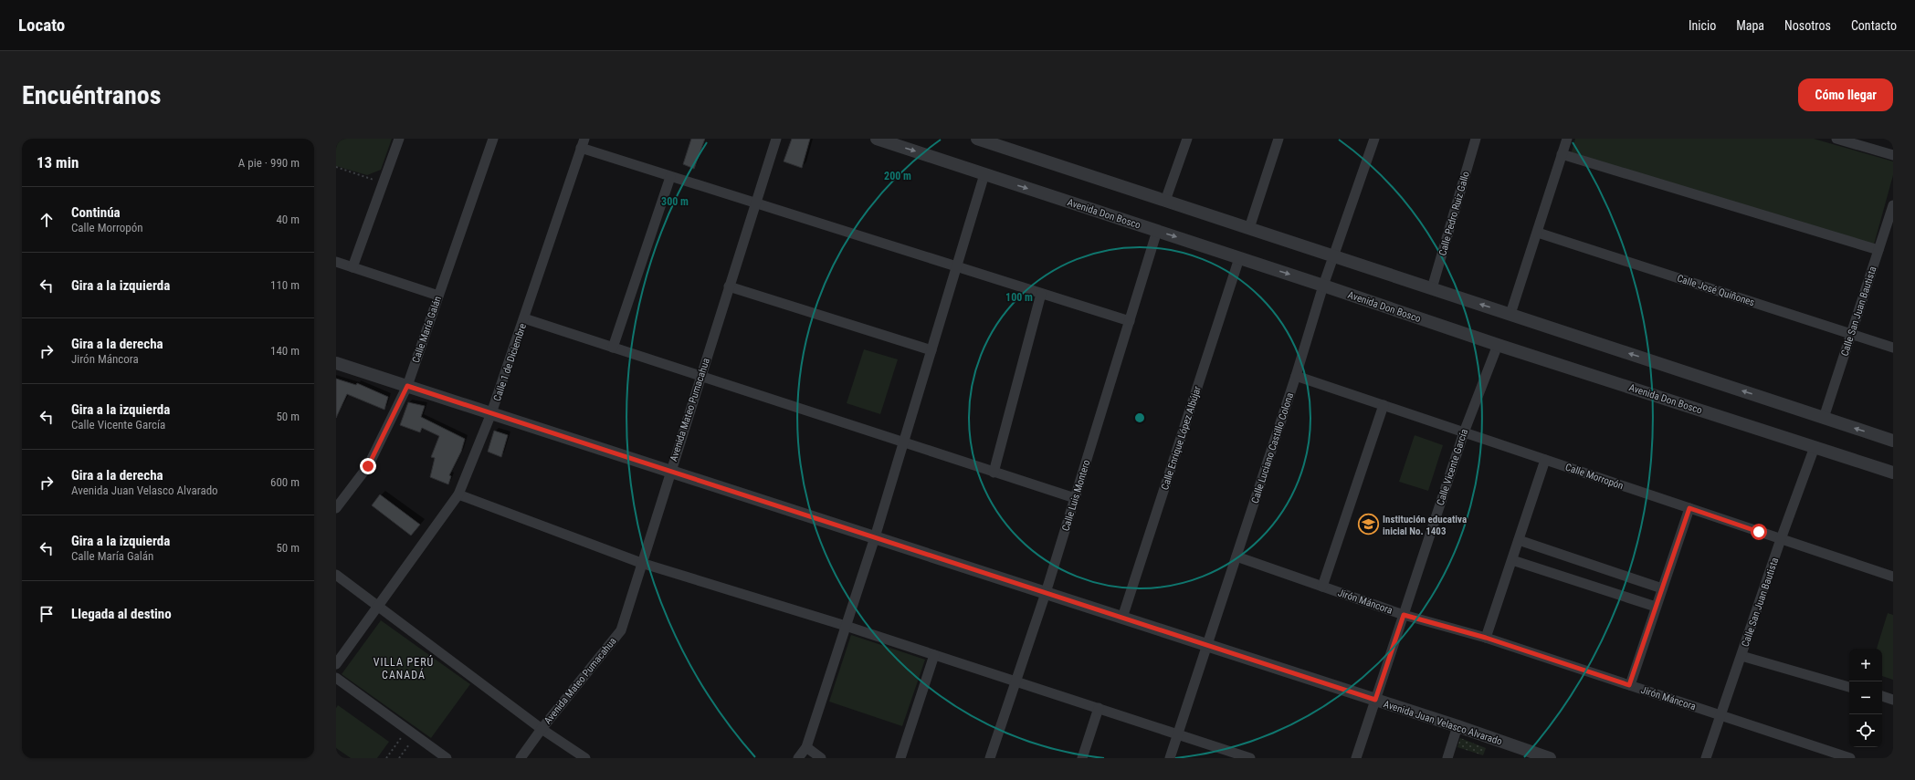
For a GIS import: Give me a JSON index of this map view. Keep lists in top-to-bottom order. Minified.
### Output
{"streets":{"street":["Avenida Don Bosco","Calle Pedro Ruiz Gallo","Calle José Quiñones","Calle San Juan Bautista","Calle María Galán","Calle 1 de Diciembre","Avenida Mateo Pumacahua","Calle Enrique López Albújar","Calle Luciano Castillo Colona","Calle Vicente García","Calle Morropón","Calle Luis Montero","Jirón Máncora","Avenida Juan Velasco Alvarado"]},"crossings":[["Avenida Don Bosco","Calle San Juan Bautista"],["Avenida Don Bosco","Calle Enrique López Albújar"],["Avenida Don Bosco","Calle Luciano Castillo Colona"],["Avenida Don Bosco","Calle Vicente García"],["Avenida Don Bosco","Calle Luis Montero"],["Calle José Quiñones","Calle San Juan Bautista"],["Calle San Juan Bautista","Calle Morropón"],["Calle San Juan Bautista","Jirón Máncora"],["Calle María Galán","Avenida Juan Velasco Alvarado"],["Calle 1 de Diciembre","Avenida Juan Velasco Alvarado"],["Avenida Mateo Pumacahua","Avenida Juan Velasco Alvarado"],["Calle Enrique López Albújar","Avenida Juan Velasco Alvarado"],["Calle Luciano Castillo Colona","Calle Morropón"],["Calle Luciano Castillo Colona","Jirón Máncora"],["Calle Luciano Castillo Colona","Avenida Juan Velasco Alvarado"],["Calle Vicente García","Calle Morropón"],["Calle Vicente García","Jirón Máncora"],["Calle Vicente García","Avenida Juan Velasco Alvarado"],["Calle Luis Montero","Avenida Juan Velasco Alvarado"]],"districts":["VILLA PERÚ CANADÁ"],"places":{"school or university":["Institución educativa inicial No. 1403"]},"page":{"header":"Locato","nav":["Inicio","Mapa","Nosotros","Contacto"],"buttons":"Cómo llegar","title":"Encuéntranos","heading":["13 min","A pie · 990 m"],"list":[["Continúa","Calle Morropón","40 m"],["Gira a la izquierda","110 m"],["Gira a la derecha","Jirón Máncora","140 m"],["Gira a la izquierda","Calle Vicente García","50 m"],["Gira a la derecha","Avenida Juan Velasco Alvarado","600 m"],["Gira a la izquierda","Calle María Galán","50 m"],"Llegada al destino"],"map_buttons":["+","−"]},"rings":["200 m","300 m","100 m"]}
